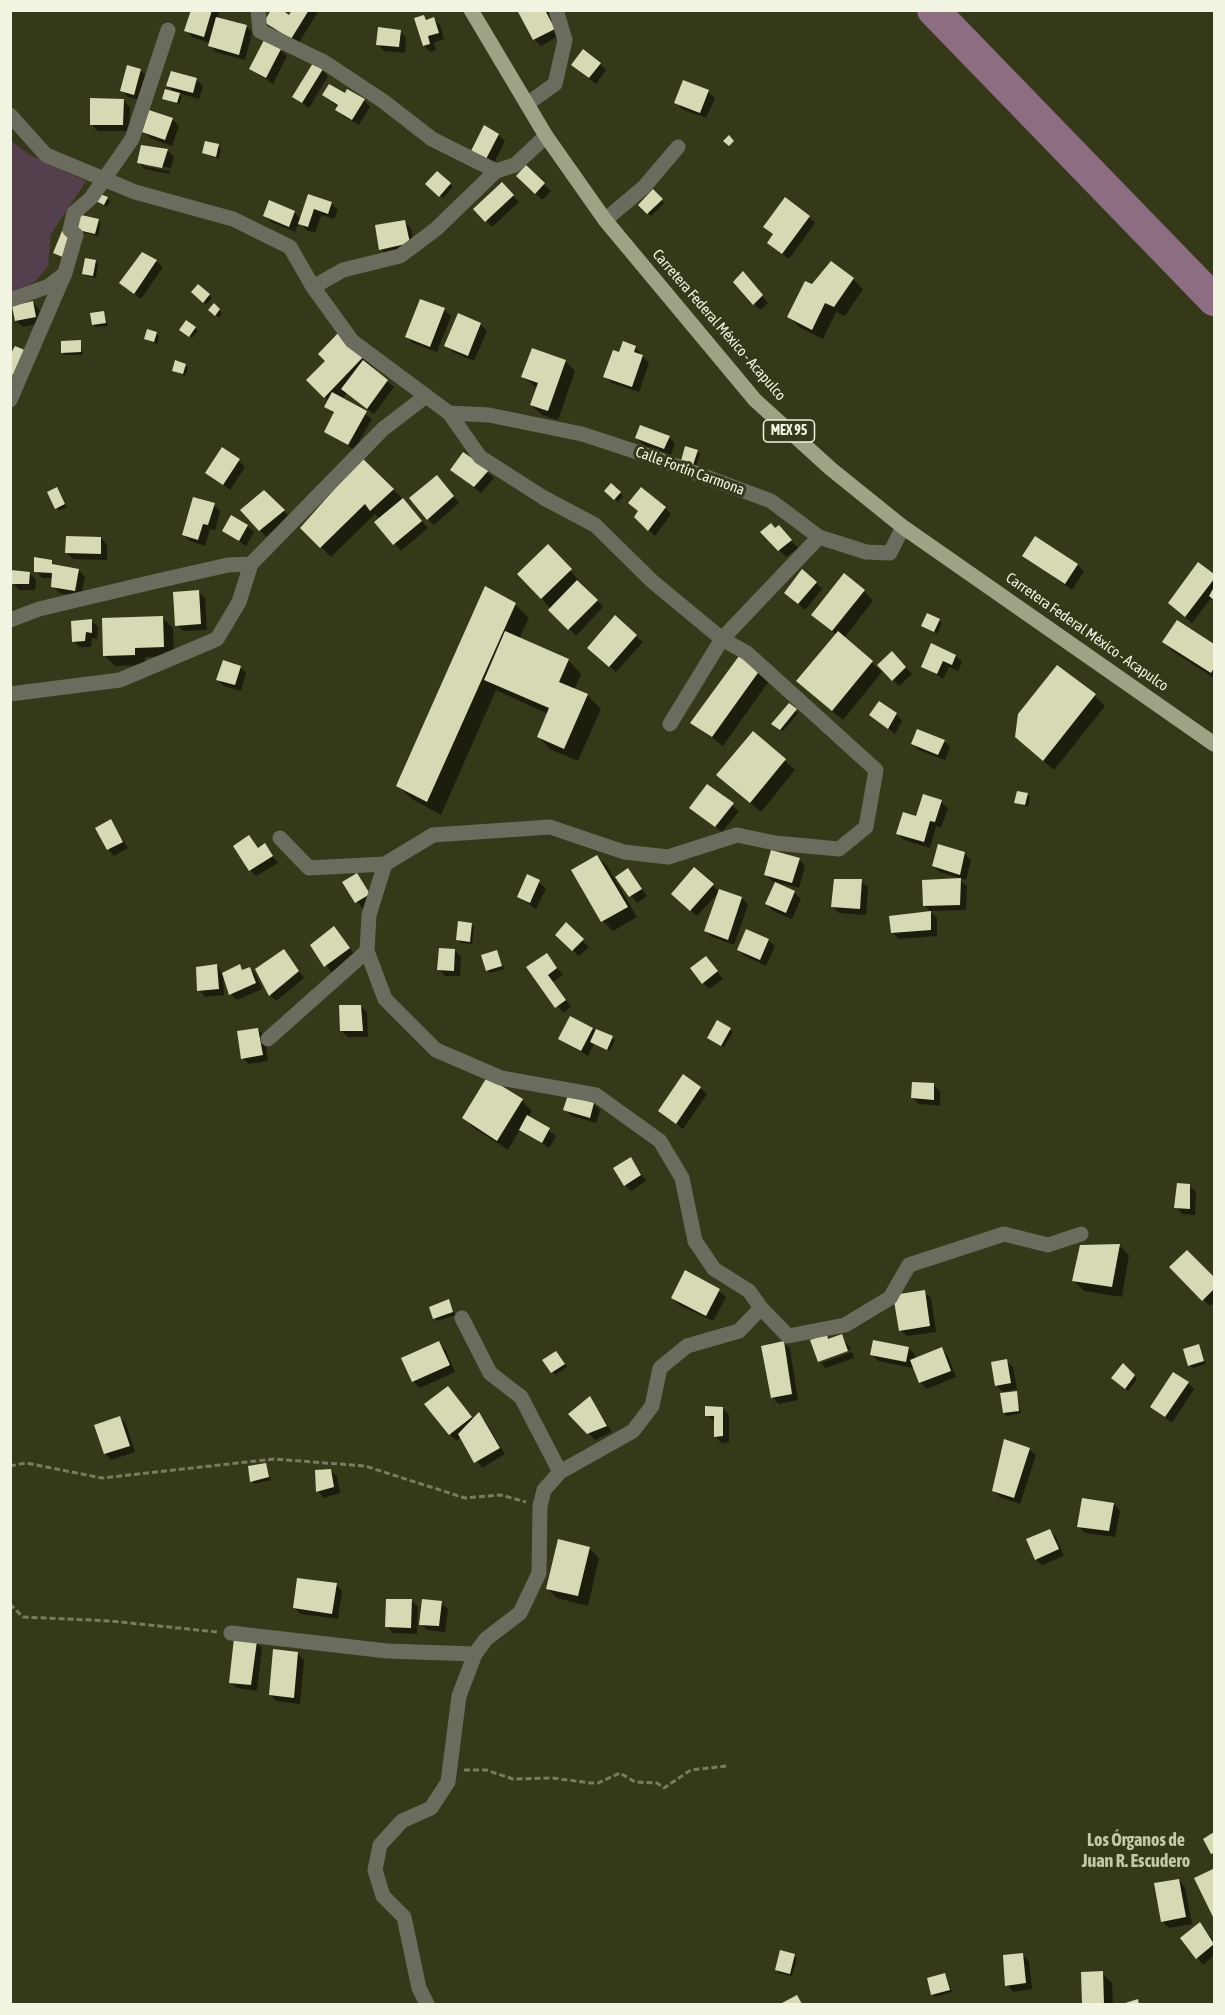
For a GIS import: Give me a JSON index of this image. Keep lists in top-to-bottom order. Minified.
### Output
{"streets":{"main road":["Carretera Federal México - Acapulco","MEX 95"],"street":["Calle Fortín Carmona"]},"crossings":[["Carretera Federal México - Acapulco","Calle Fortín Carmona"]],"districts":["Los Órganos de Juan R. Escudero"]}
